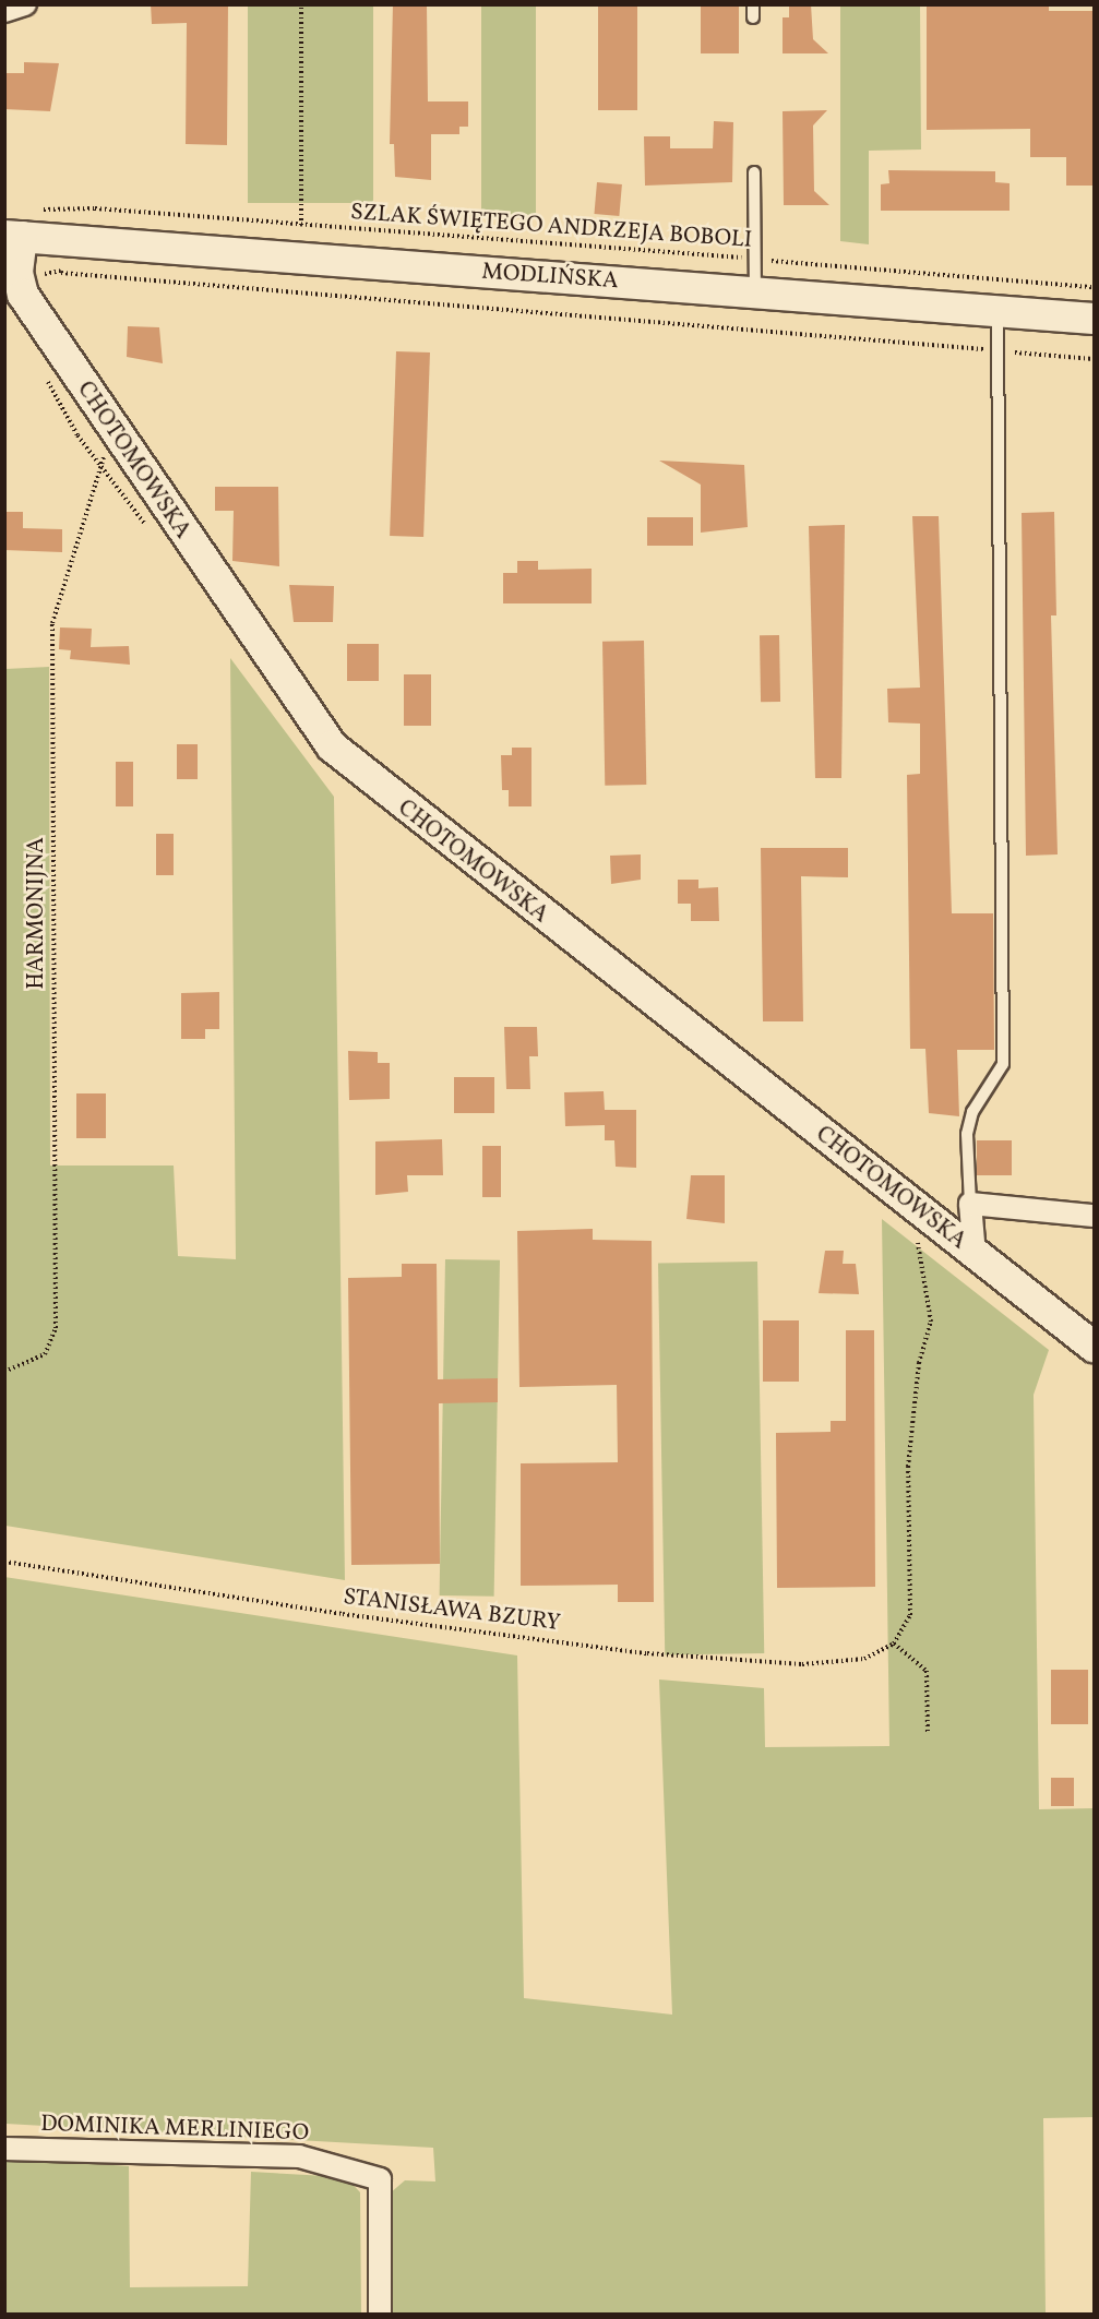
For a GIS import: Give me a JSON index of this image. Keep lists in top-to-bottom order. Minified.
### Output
{"streets":{"street":["MODLIŃSKA","CHOTOMOWSKA","DOMINIKA MERLINIEGO"],"path":["SZLAK ŚWIĘTEGO ANDRZEJA BOBOLI","HARMONIJNA","STANISŁAWA BZURY"]},"crossings":[["SZLAK ŚWIĘTEGO ANDRZEJA BOBOLI","MODLIŃSKA"],["SZLAK ŚWIĘTEGO ANDRZEJA BOBOLI","CHOTOMOWSKA"],["MODLIŃSKA","CHOTOMOWSKA"],["CHOTOMOWSKA","HARMONIJNA"]]}
